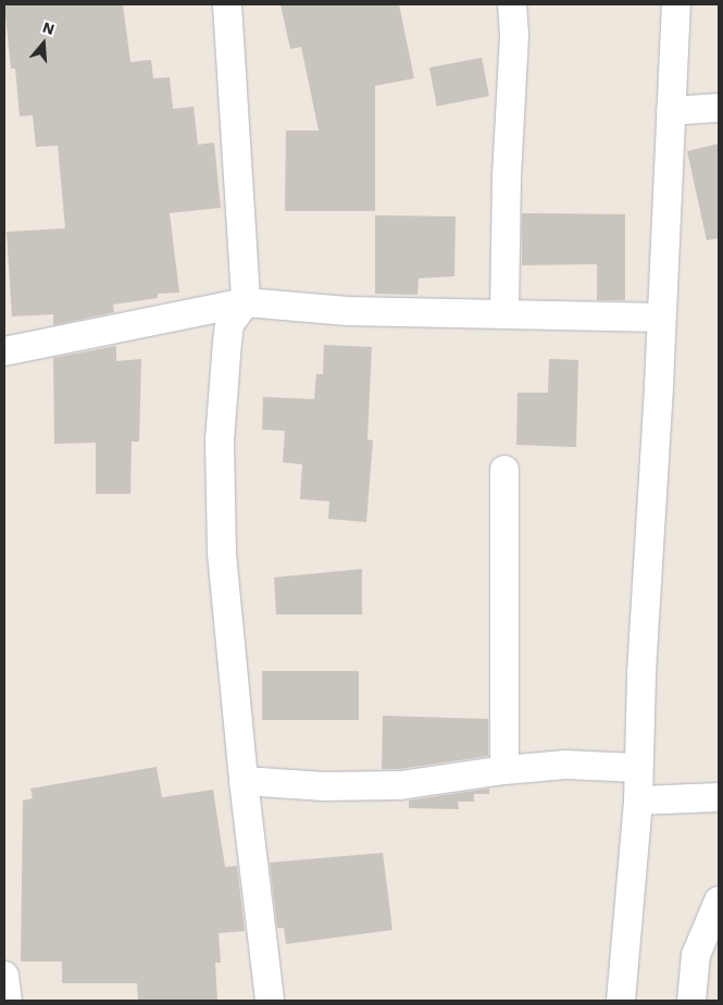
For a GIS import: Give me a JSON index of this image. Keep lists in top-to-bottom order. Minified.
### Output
{"north":"top"}
